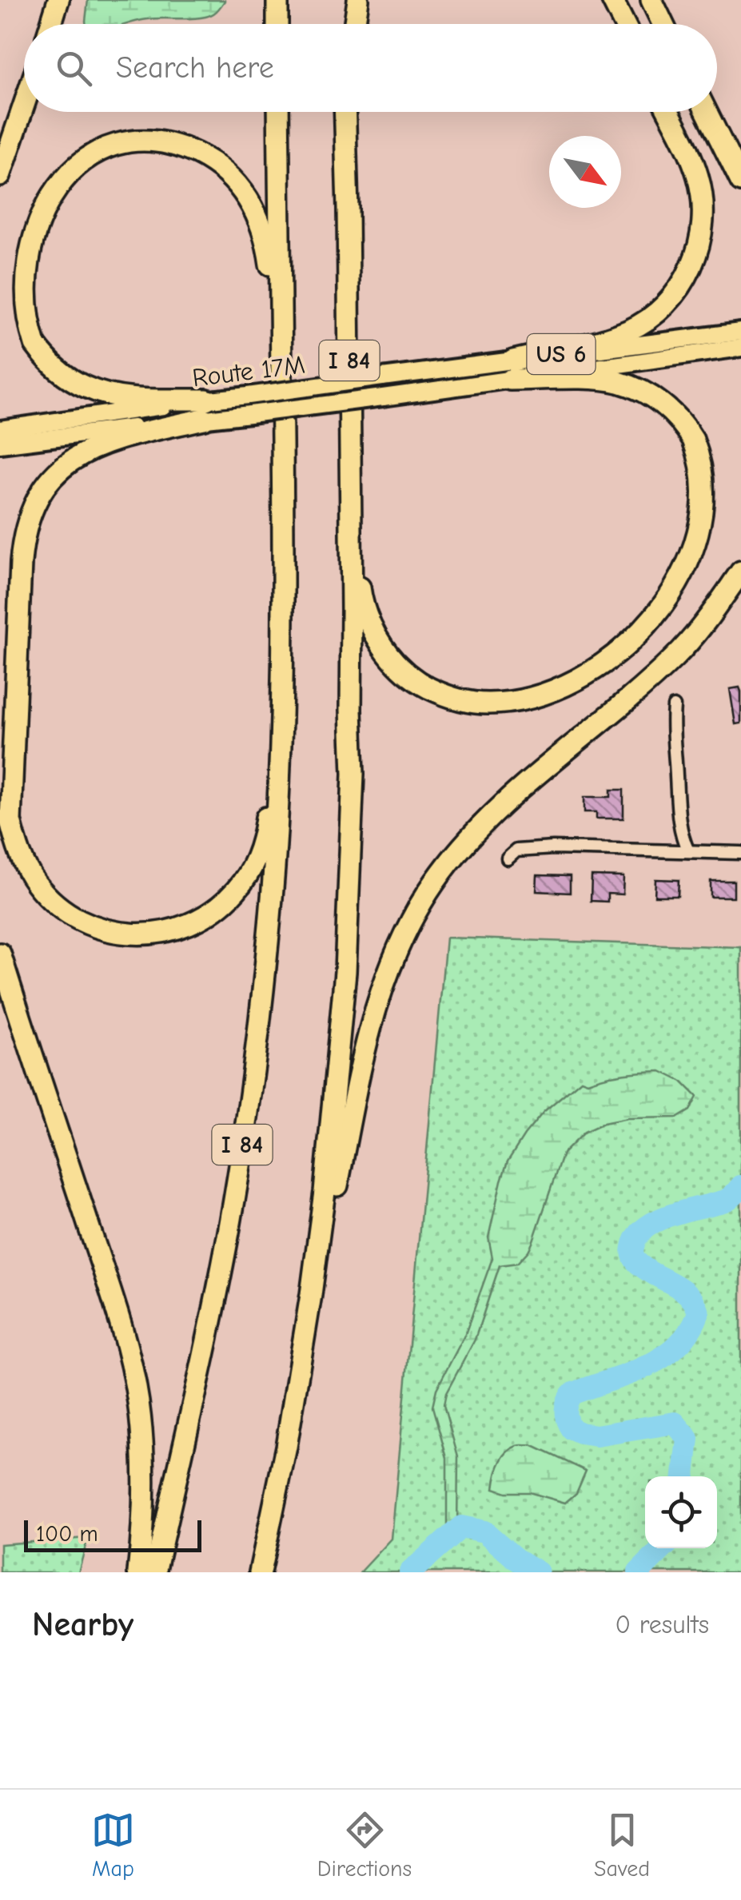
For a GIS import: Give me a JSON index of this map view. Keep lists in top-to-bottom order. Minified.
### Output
{"streets":{"highway":["I 84"],"main road":["US 6","Route 17M"]},"scale_bar":"100 m","north":"bottom right","page":{"search":"Search here","scale":"100 m","heading":["Nearby","0 results"],"nav":["Map","Directions","Saved"]}}
